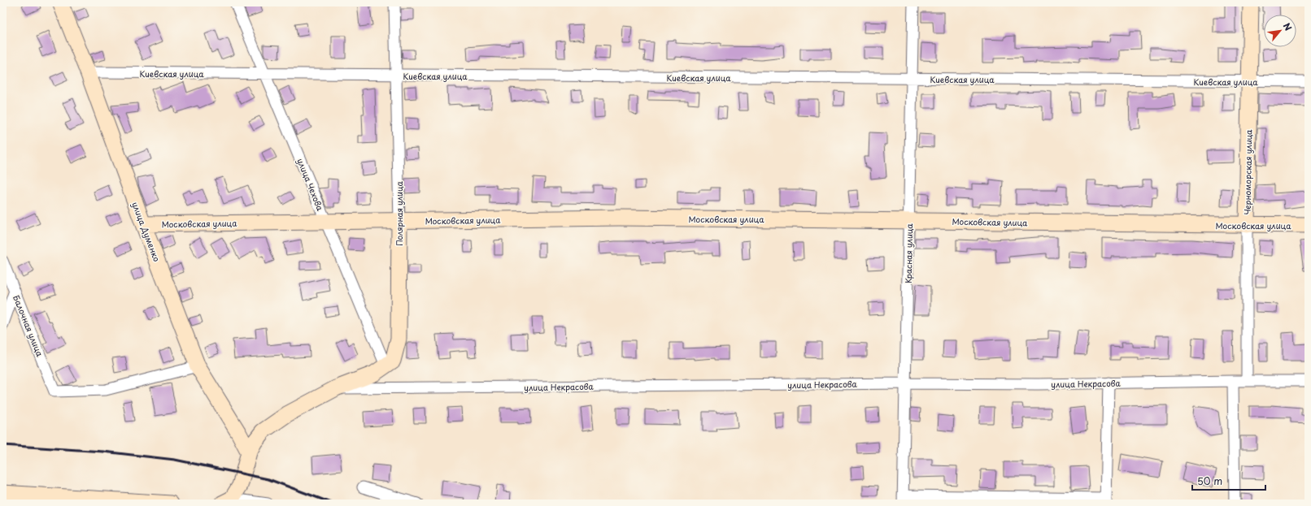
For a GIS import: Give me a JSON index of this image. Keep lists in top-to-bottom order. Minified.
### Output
{"streets":{"main road":["Черноморская улица","Полярная улица","Московская улица","улица Думенко"],"street":["Киевская улица","улица Чехова","Красная улица","Балочная улица","улица Некрасова"]},"crossings":[["Киевская улица","Черноморская улица"],["Киевская улица","улица Чехова"],["Киевская улица","Полярная улица"],["Киевская улица","улица Думенко"],["Киевская улица","Красная улица"],["Черноморская улица","Московская улица"],["Черноморская улица","улица Некрасова"],["улица Чехова","Полярная улица"],["улица Чехова","Московская улица"],["Полярная улица","Московская улица"],["Полярная улица","улица Думенко"],["Полярная улица","улица Некрасова"],["Московская улица","улица Думенко"],["Московская улица","Красная улица"],["улица Думенко","Балочная улица"],["Красная улица","улица Некрасова"]],"scale_bar":"50 m","north":"top right"}
